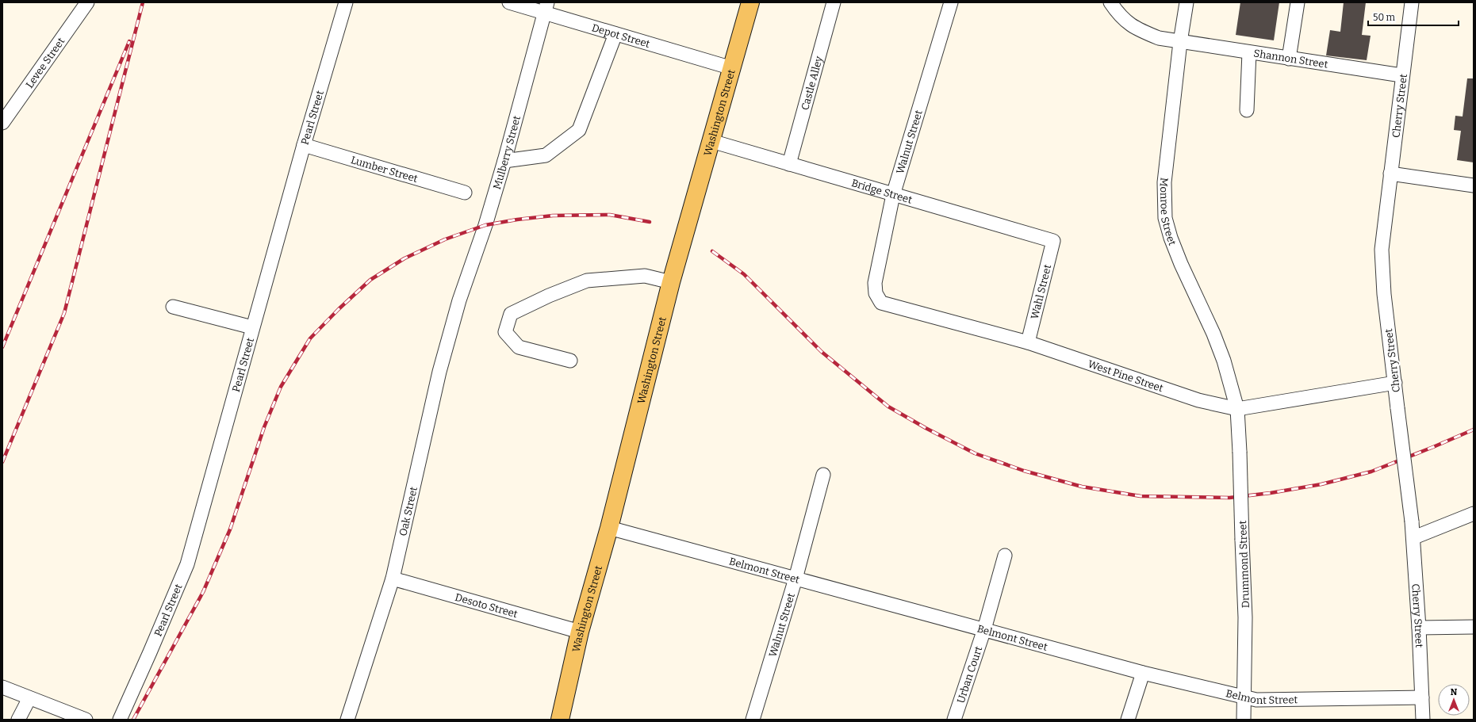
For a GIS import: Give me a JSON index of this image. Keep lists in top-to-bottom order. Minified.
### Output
{"streets":{"main road":["Washington Street"],"street":["Depot Street","Shannon Street","Levee Street","Castle Alley","Cherry Street","Pearl Street","Walnut Street","Mulberry Street","Lumber Street","Bridge Street","Monroe Street","Wahl Street","West Pine Street","Oak Street","Drummond Street","Belmont Street","Desoto Street","Urban Court"]},"crossings":[["Depot Street","Washington Street"],["Depot Street","Mulberry Street"],["Shannon Street","Cherry Street"],["Shannon Street","Monroe Street"],["Castle Alley","Bridge Street"],["Cherry Street","West Pine Street"],["Cherry Street","Belmont Street"],["Washington Street","Bridge Street"],["Washington Street","Belmont Street"],["Washington Street","Desoto Street"],["Pearl Street","Lumber Street"],["Walnut Street","Bridge Street"],["Walnut Street","West Pine Street"],["Walnut Street","Belmont Street"],["Mulberry Street","Oak Street"],["Bridge Street","Wahl Street"],["Monroe Street","West Pine Street"],["Monroe Street","Drummond Street"],["Wahl Street","West Pine Street"],["West Pine Street","Drummond Street"],["Oak Street","Desoto Street"],["Drummond Street","Belmont Street"],["Belmont Street","Urban Court"]],"scale_bar":"50 m","north":"top"}
